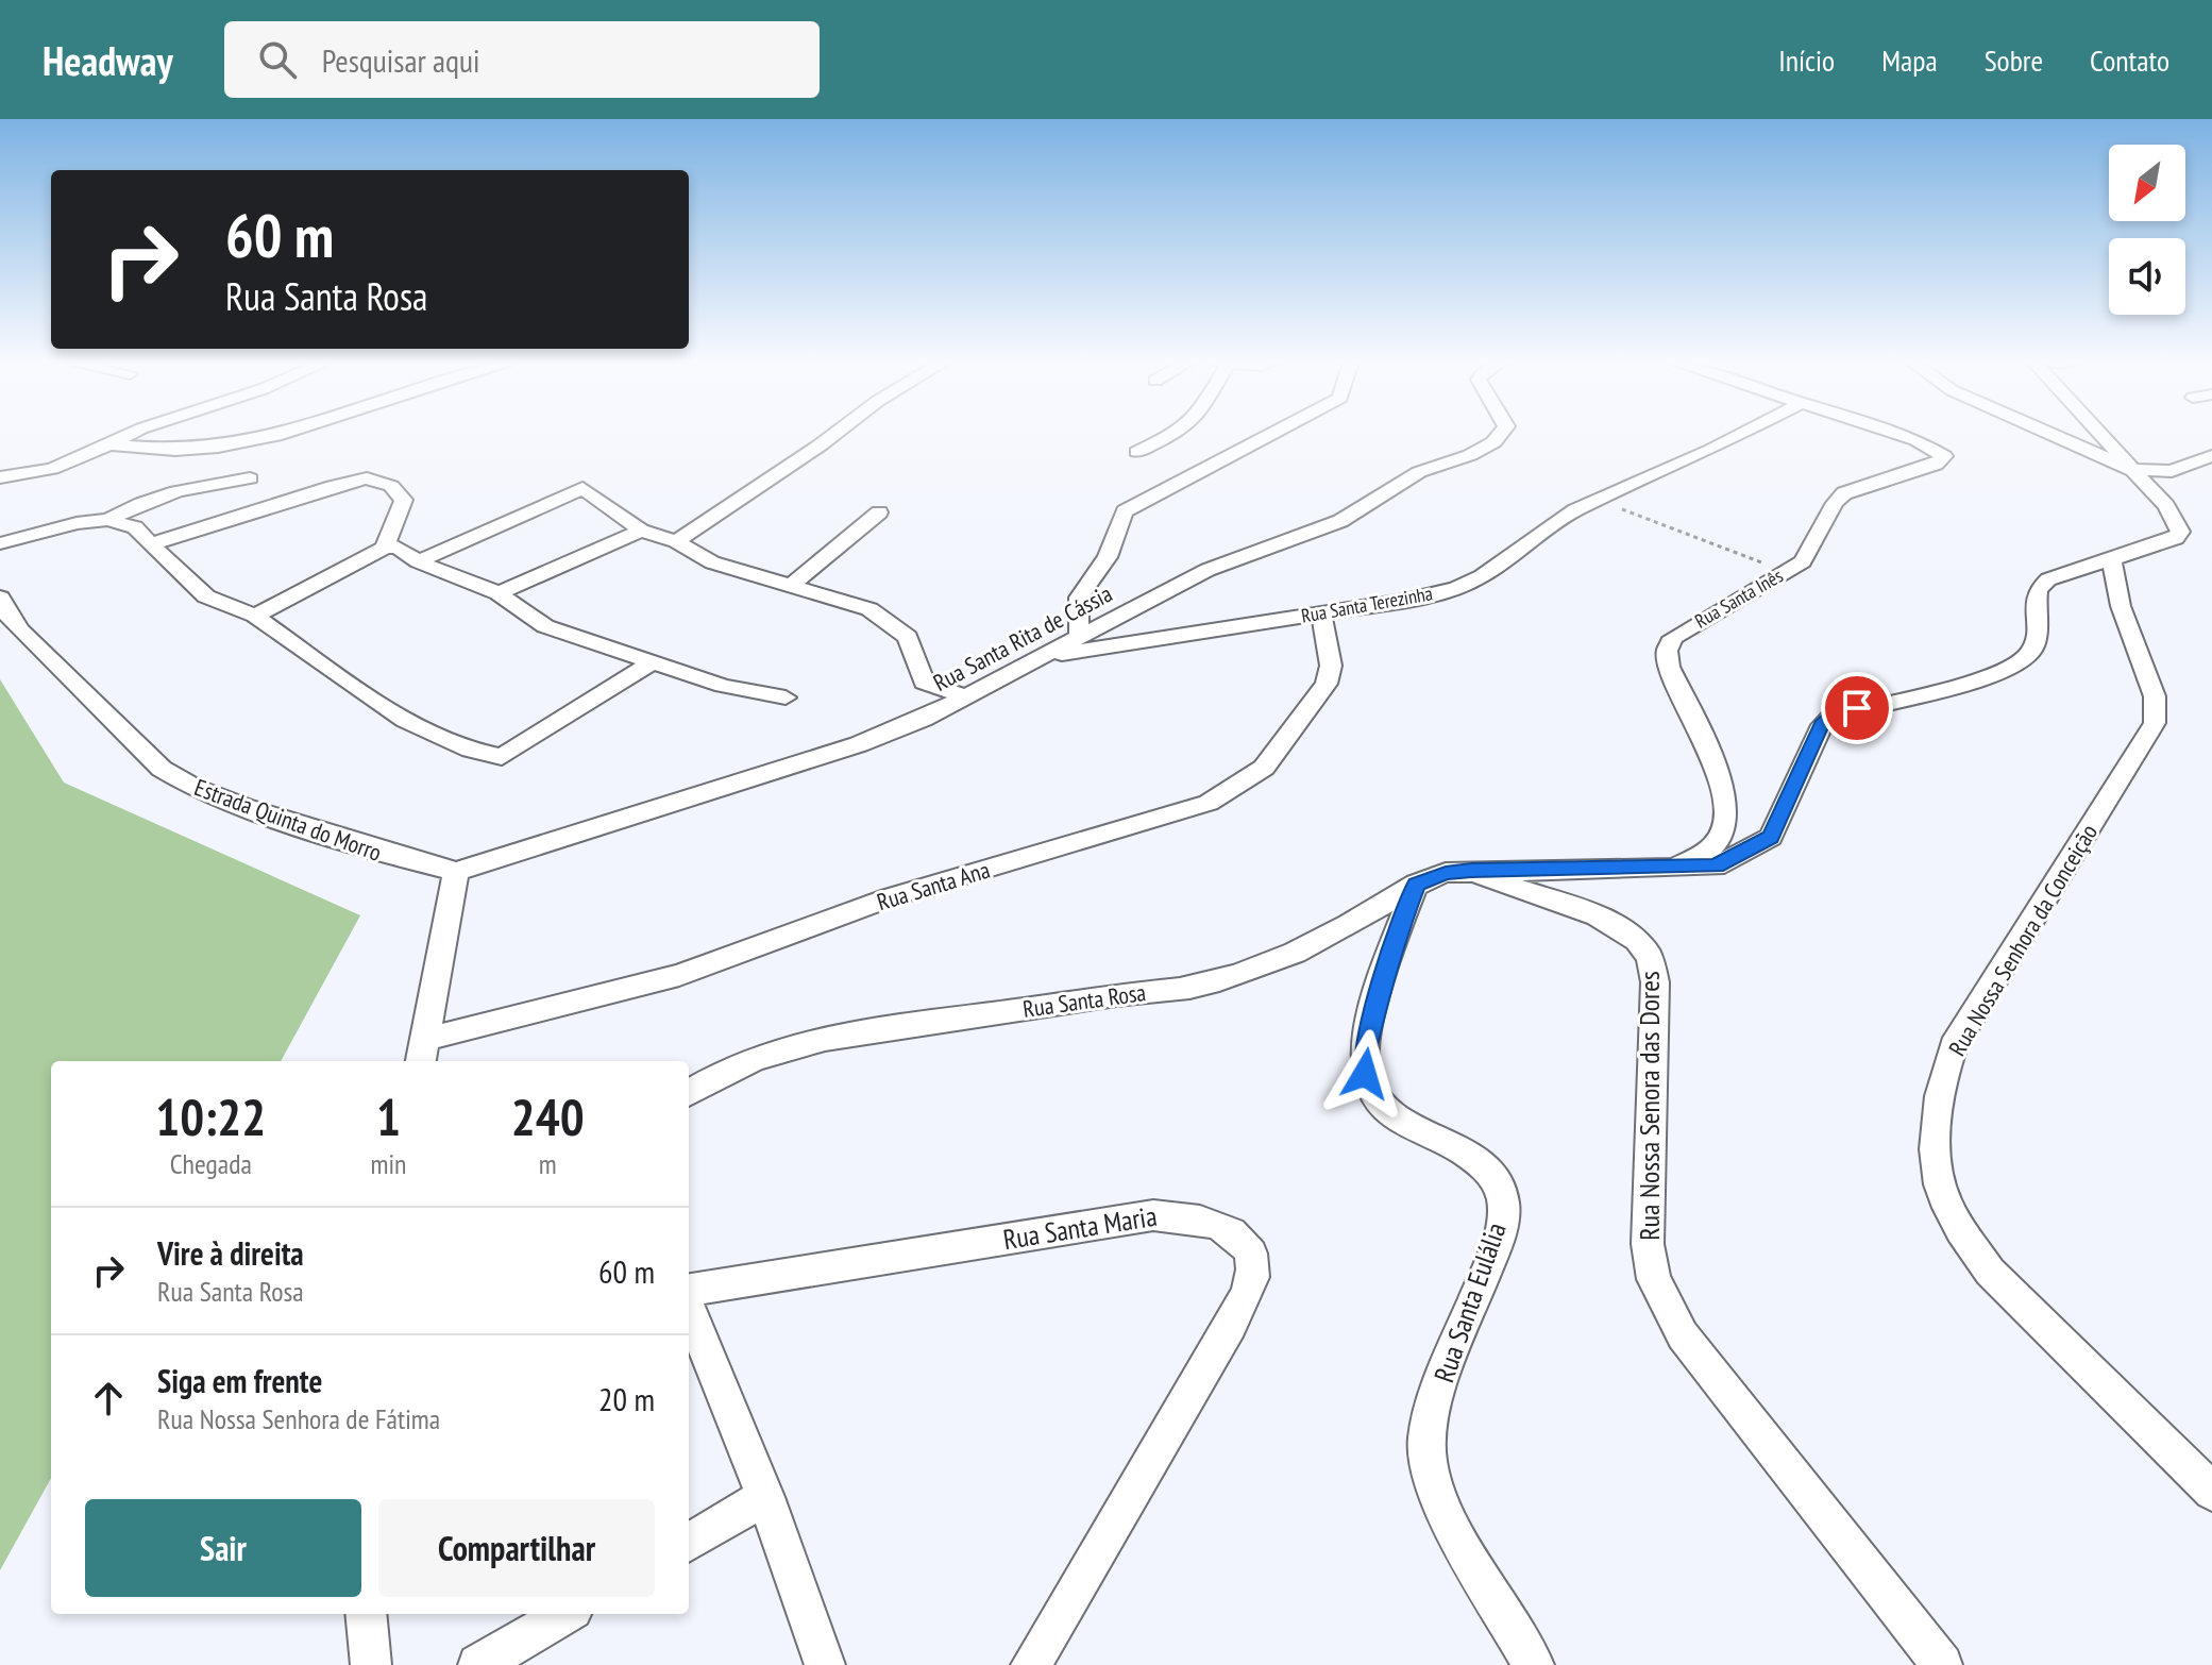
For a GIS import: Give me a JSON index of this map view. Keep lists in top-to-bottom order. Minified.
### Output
{"streets":{"street":["Rua Santa Inês","Rua Santa Terezinha","Rua Santa Rita de Cássia","Estrada Quinta do Morro","Rua Santa Ana","Rua Nossa Senhora da Conceição","Rua Santa Rosa","Rua Nossa Senora das Dores","Rua Santa Maria","Rua Santa Eulália"]},"crossings":[["Rua Santa Inês","Rua Santa Rosa"],["Rua Santa Terezinha","Rua Santa Rita de Cássia"],["Rua Santa Terezinha","Rua Santa Ana"],["Rua Santa Rita de Cássia","Estrada Quinta do Morro"],["Rua Nossa Senhora da Conceição","Rua Santa Rosa"],["Rua Santa Rosa","Rua Nossa Senora das Dores"],["Rua Santa Rosa","Rua Santa Eulália"]],"north":"bottom left","page":{"header":"Headway","search":"Pesquisar aqui","nav":["Início","Mapa","Sobre","Contato"],"turn":["60 m","Rua Santa Rosa"],"eta":["10:22","Chegada","1","min","240","m"],"list":[{"name":"Vire à direita","note":"Rua Santa Rosa","value":"60 m"},{"name":"Siga em frente","note":"Rua Nossa Senhora de Fátima","value":"20 m"}],"buttons":["Sair","Compartilhar"]}}
